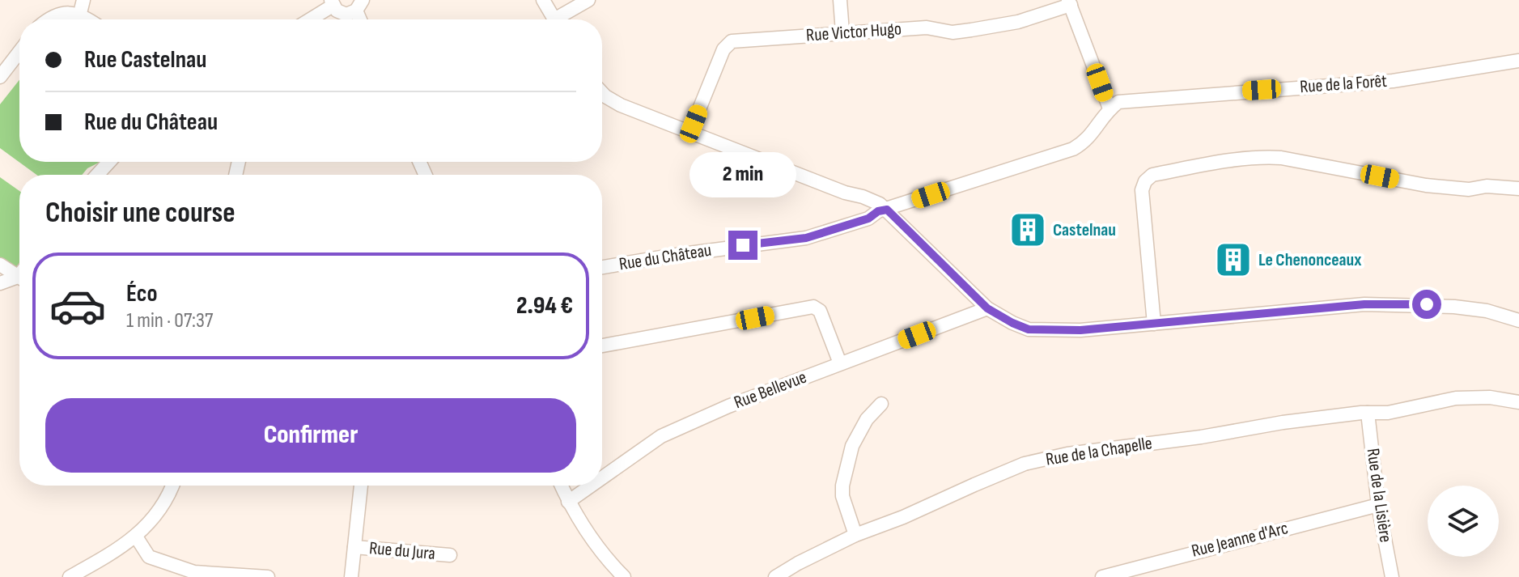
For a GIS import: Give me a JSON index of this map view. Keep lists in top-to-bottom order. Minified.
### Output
{"streets":{"street":["Rue Victor Hugo","Rue de la Forêt","Rue du Château","Rue Bellevue","Rue de la Chapelle","Rue de la Lisière","Rue Jeanne d'Arc","Rue du Jura"]},"crossings":[["Rue de la Chapelle","Rue de la Lisière"],["Rue de la Lisière","Rue Jeanne d'Arc"]],"places":{"building":["Castelnau","Le Chenonceaux"]},"page":{"banner":["Rue Castelnau","Rue du Château"],"bubble":"2 min","heading":"Choisir une course","list":[{"name":"Éco","note":"1 min · 07:37","value":"2.94 €"}],"buttons":"Confirmer"}}
